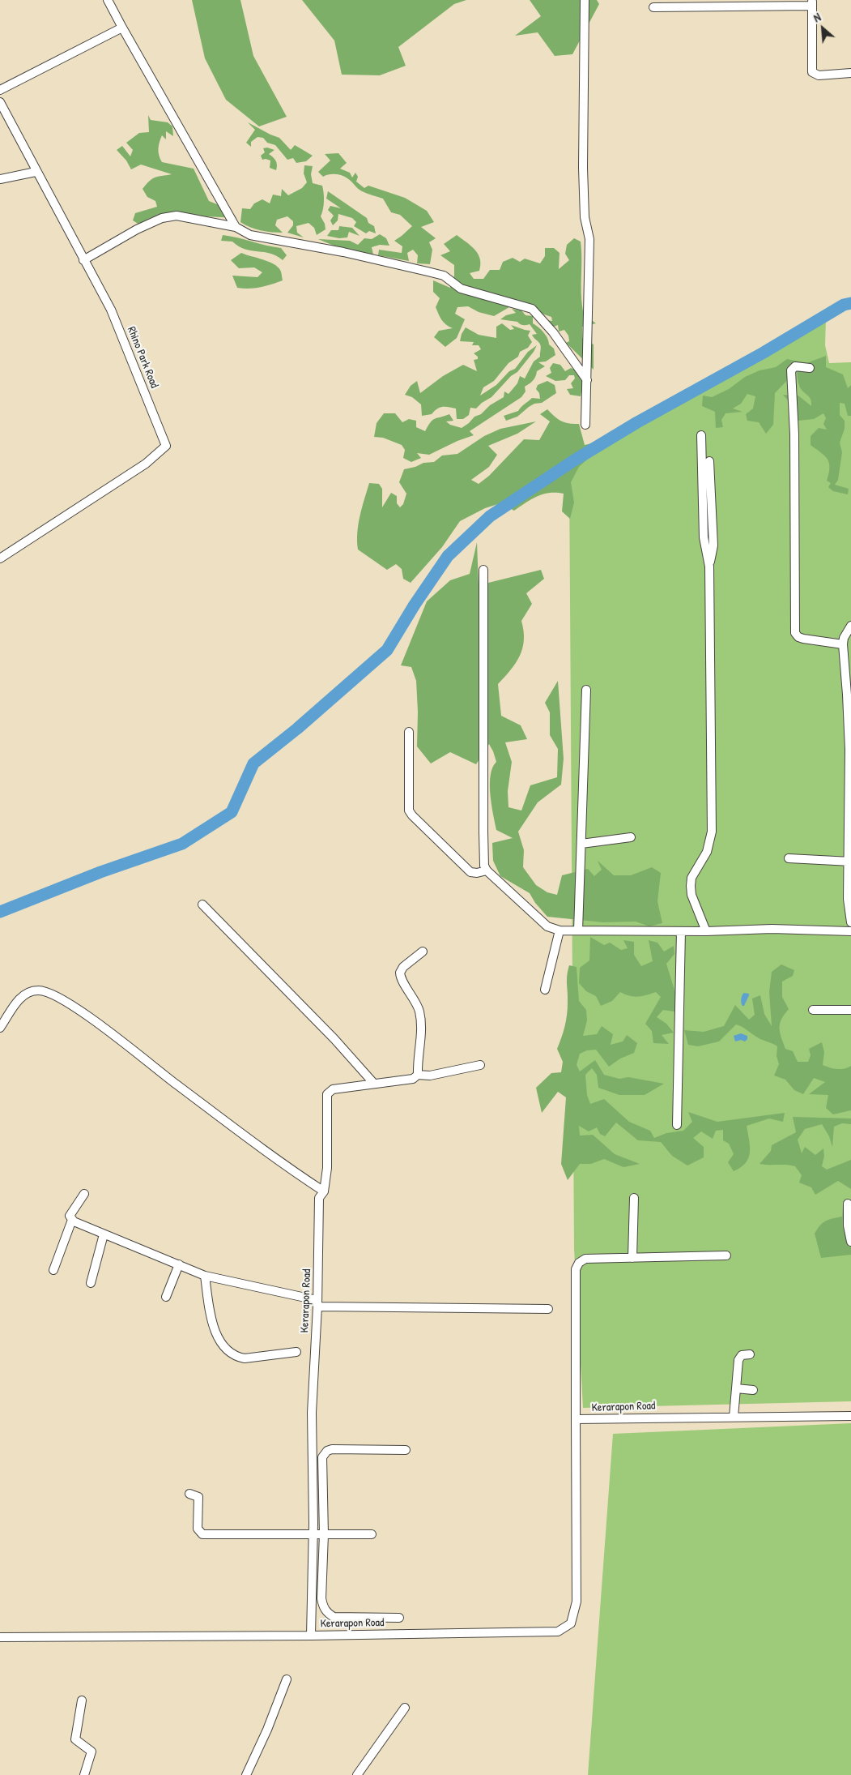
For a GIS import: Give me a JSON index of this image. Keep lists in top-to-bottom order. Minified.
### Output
{"streets":{"street":["Rhino Park Road","Kerarapon Road"]},"north":"top left"}
